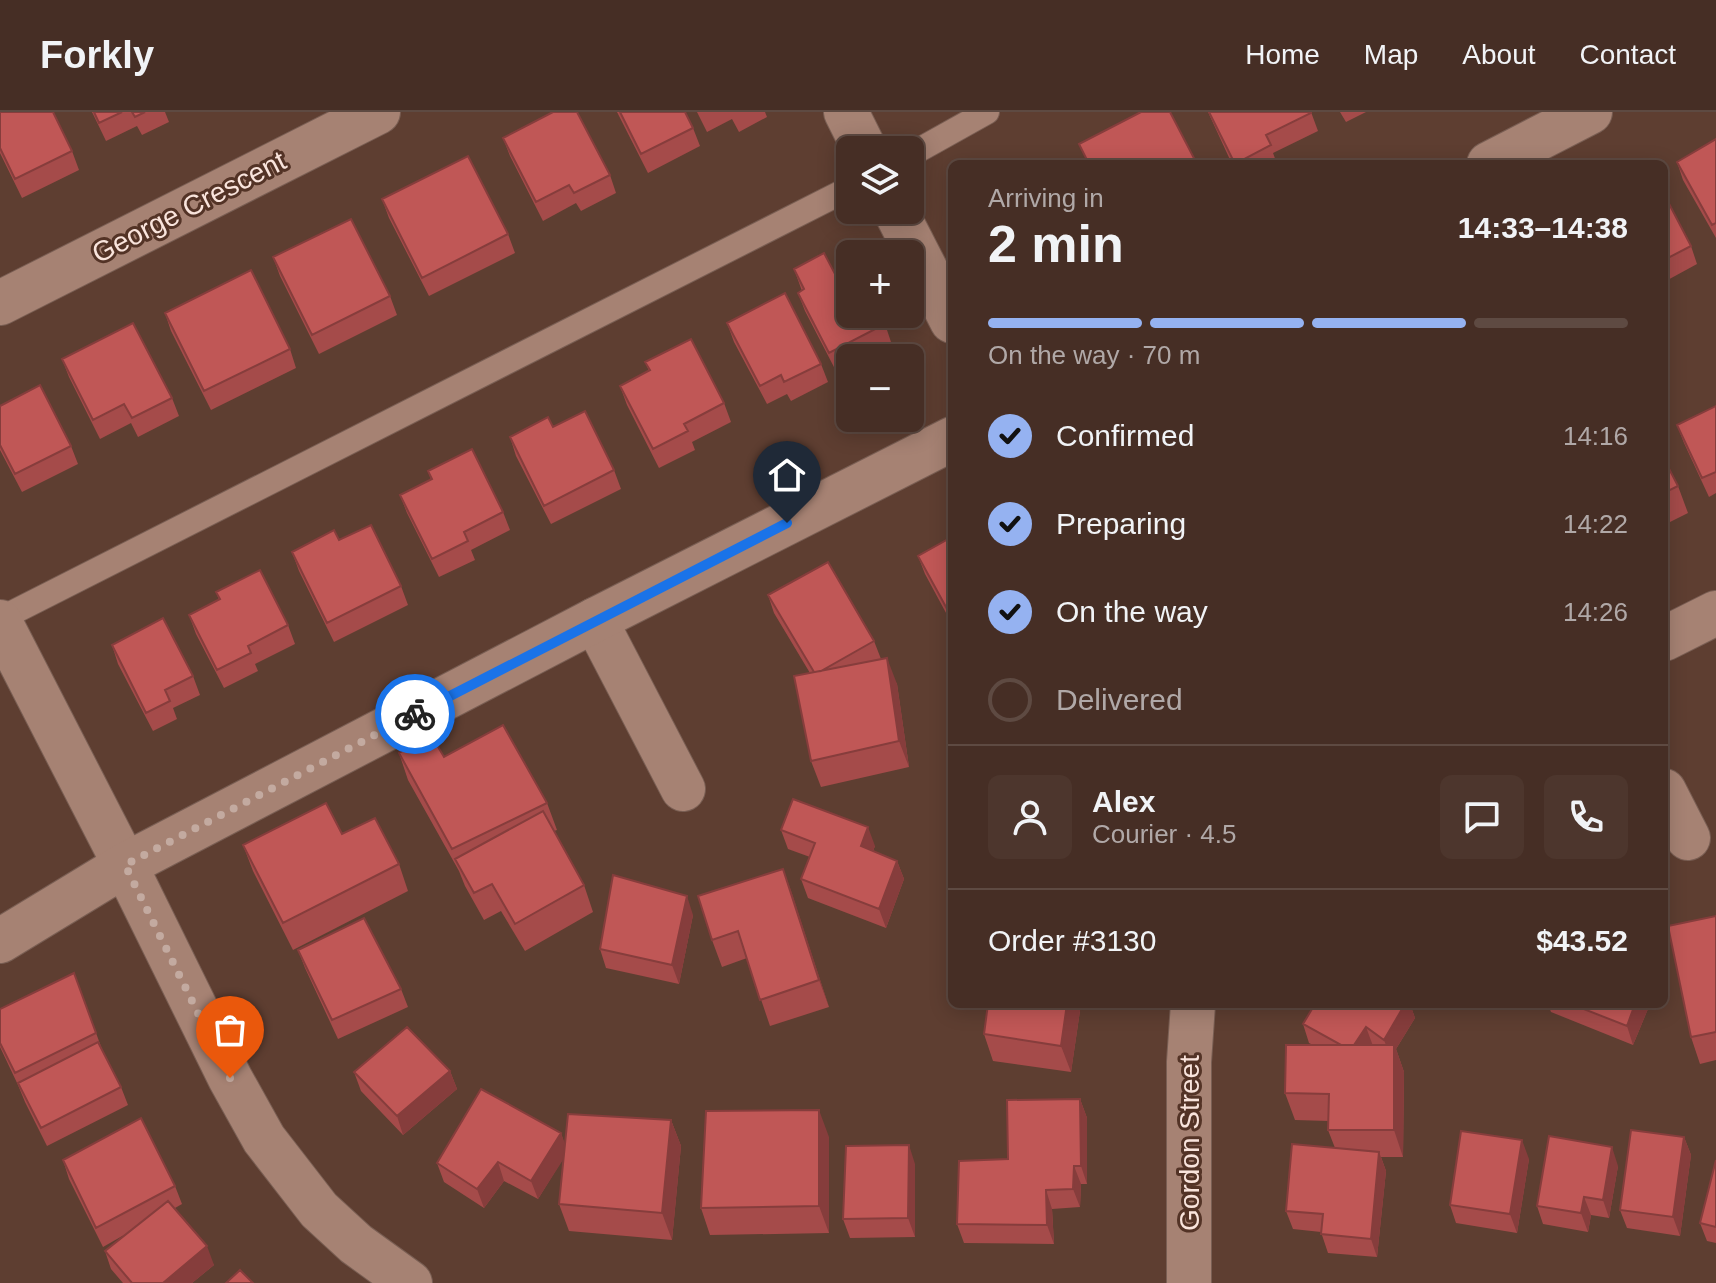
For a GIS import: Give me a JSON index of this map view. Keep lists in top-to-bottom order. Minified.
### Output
{"streets":{"street":["George Crescent","Gordon Street"]},"page":{"header":"Forkly","nav":["Home","Map","About","Contact"],"map_buttons":["+","−"],"heading":["2 min","Arriving in","14:33–14:38"],"panel":["Alex","Courier · 4.5","Order #3130","$43.52"],"bar":"On the way · 70 m","list":[["Confirmed","14:16"],["Preparing","14:22"],["On the way","14:26"],"Delivered"]}}
